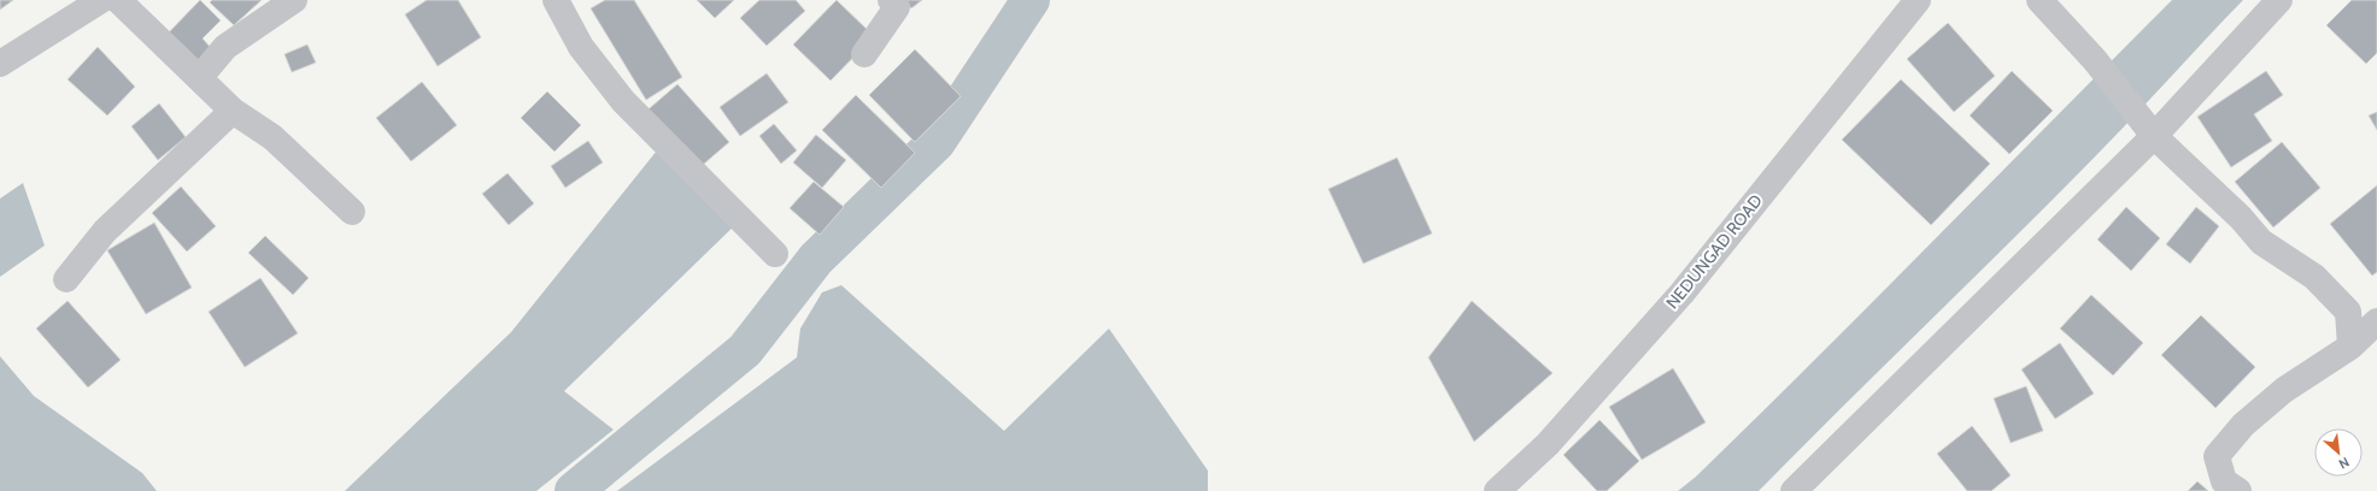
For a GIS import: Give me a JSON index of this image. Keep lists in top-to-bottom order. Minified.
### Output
{"streets":{"street":["NEDUNGAD ROAD"]},"north":"bottom right"}
